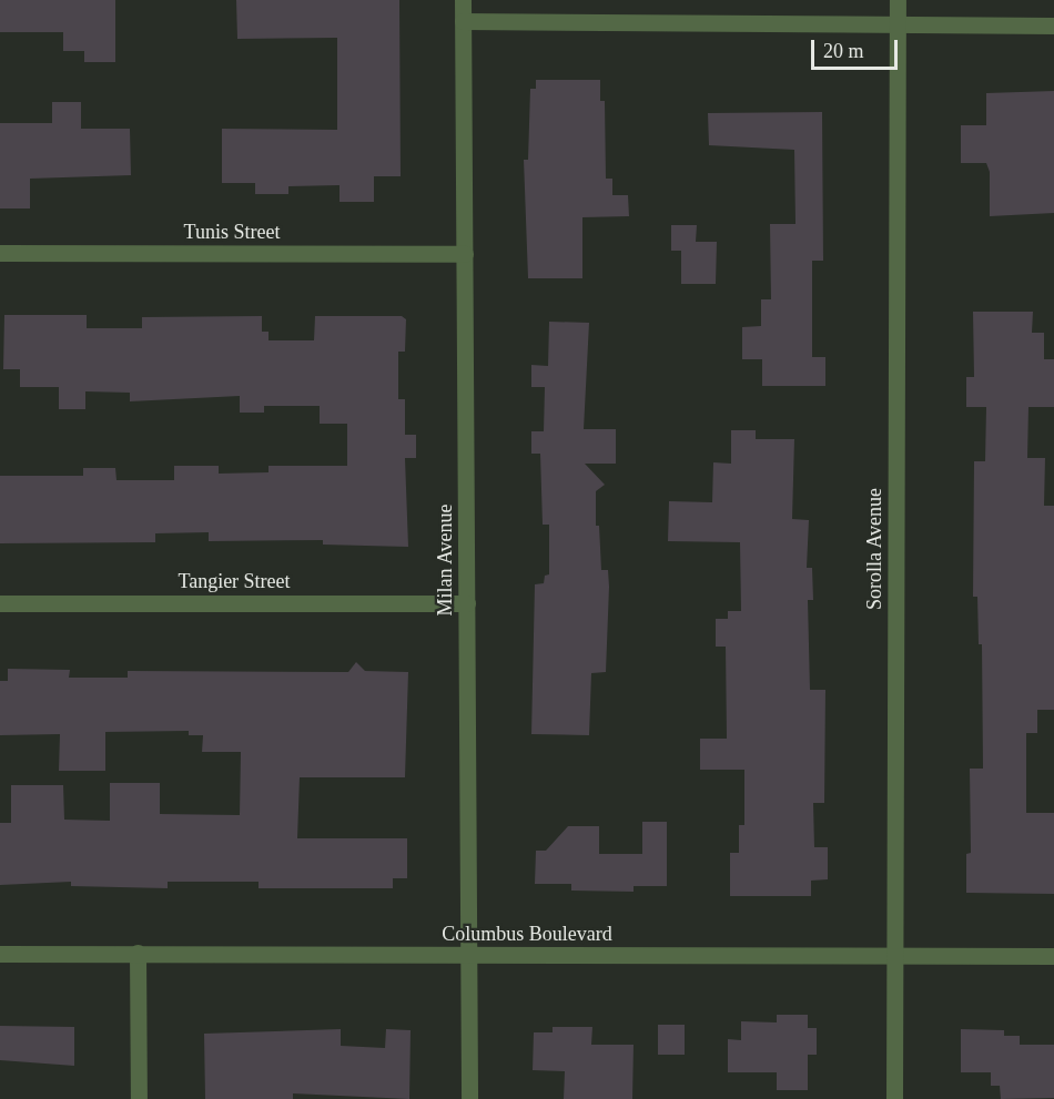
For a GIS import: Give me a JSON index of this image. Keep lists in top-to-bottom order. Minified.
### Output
{"streets":{"street":["Tunis Street","Sorolla Avenue","Milan Avenue","Tangier Street","Columbus Boulevard"]},"crossings":[["Tunis Street","Milan Avenue"],["Sorolla Avenue","Columbus Boulevard"],["Milan Avenue","Tangier Street"],["Milan Avenue","Columbus Boulevard"]],"scale_bar":"20 m"}
